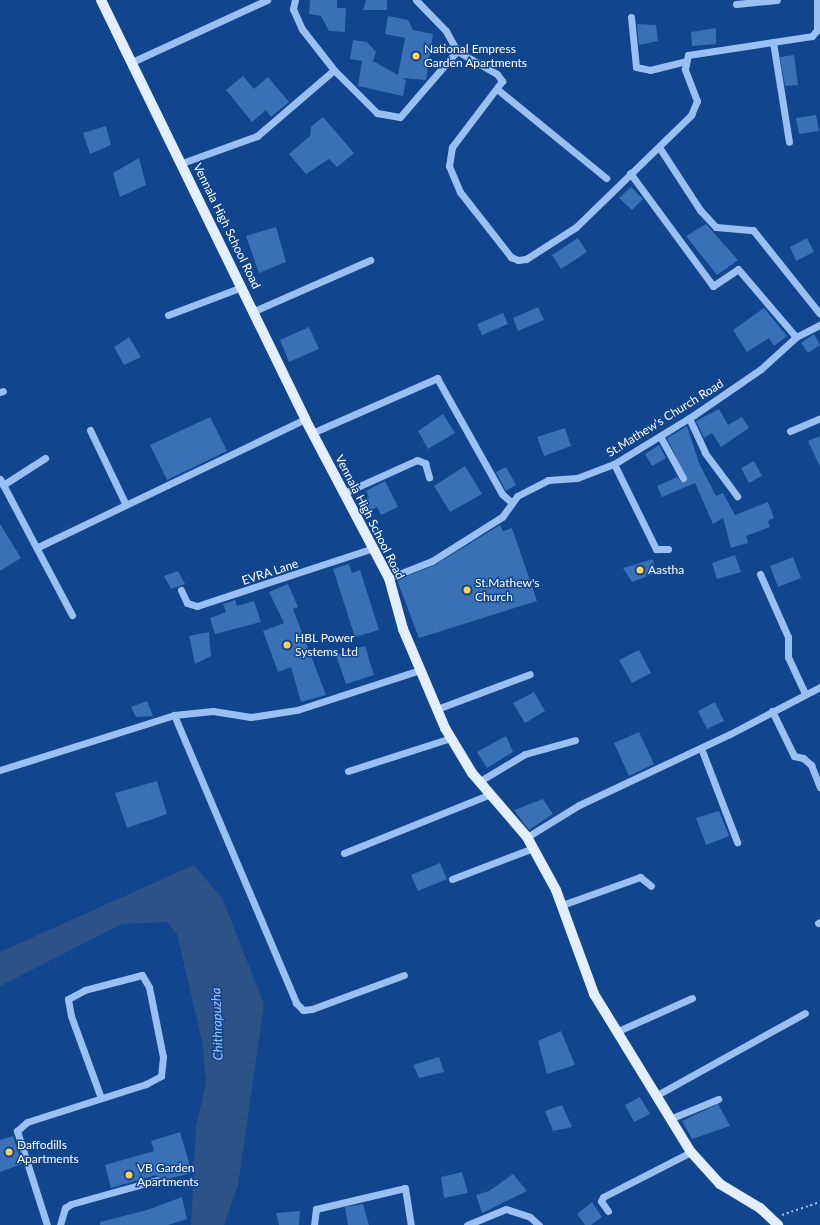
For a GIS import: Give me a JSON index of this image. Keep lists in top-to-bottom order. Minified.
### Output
{"streets":{"main road":["Vennala High School Road"],"street":["St.Mathew's Church Road","EVRA Lane"]},"crossings":[["Vennala High School Road","St.Mathew's Church Road"],["Vennala High School Road","EVRA Lane"]],"water":["Chithrapuzha"],"places":["National Empress Garden Apartments","Aastha","St.Mathew's Church","HBL Power Systems Ltd","Daffodills Apartments","VB Garden Apartments"]}
